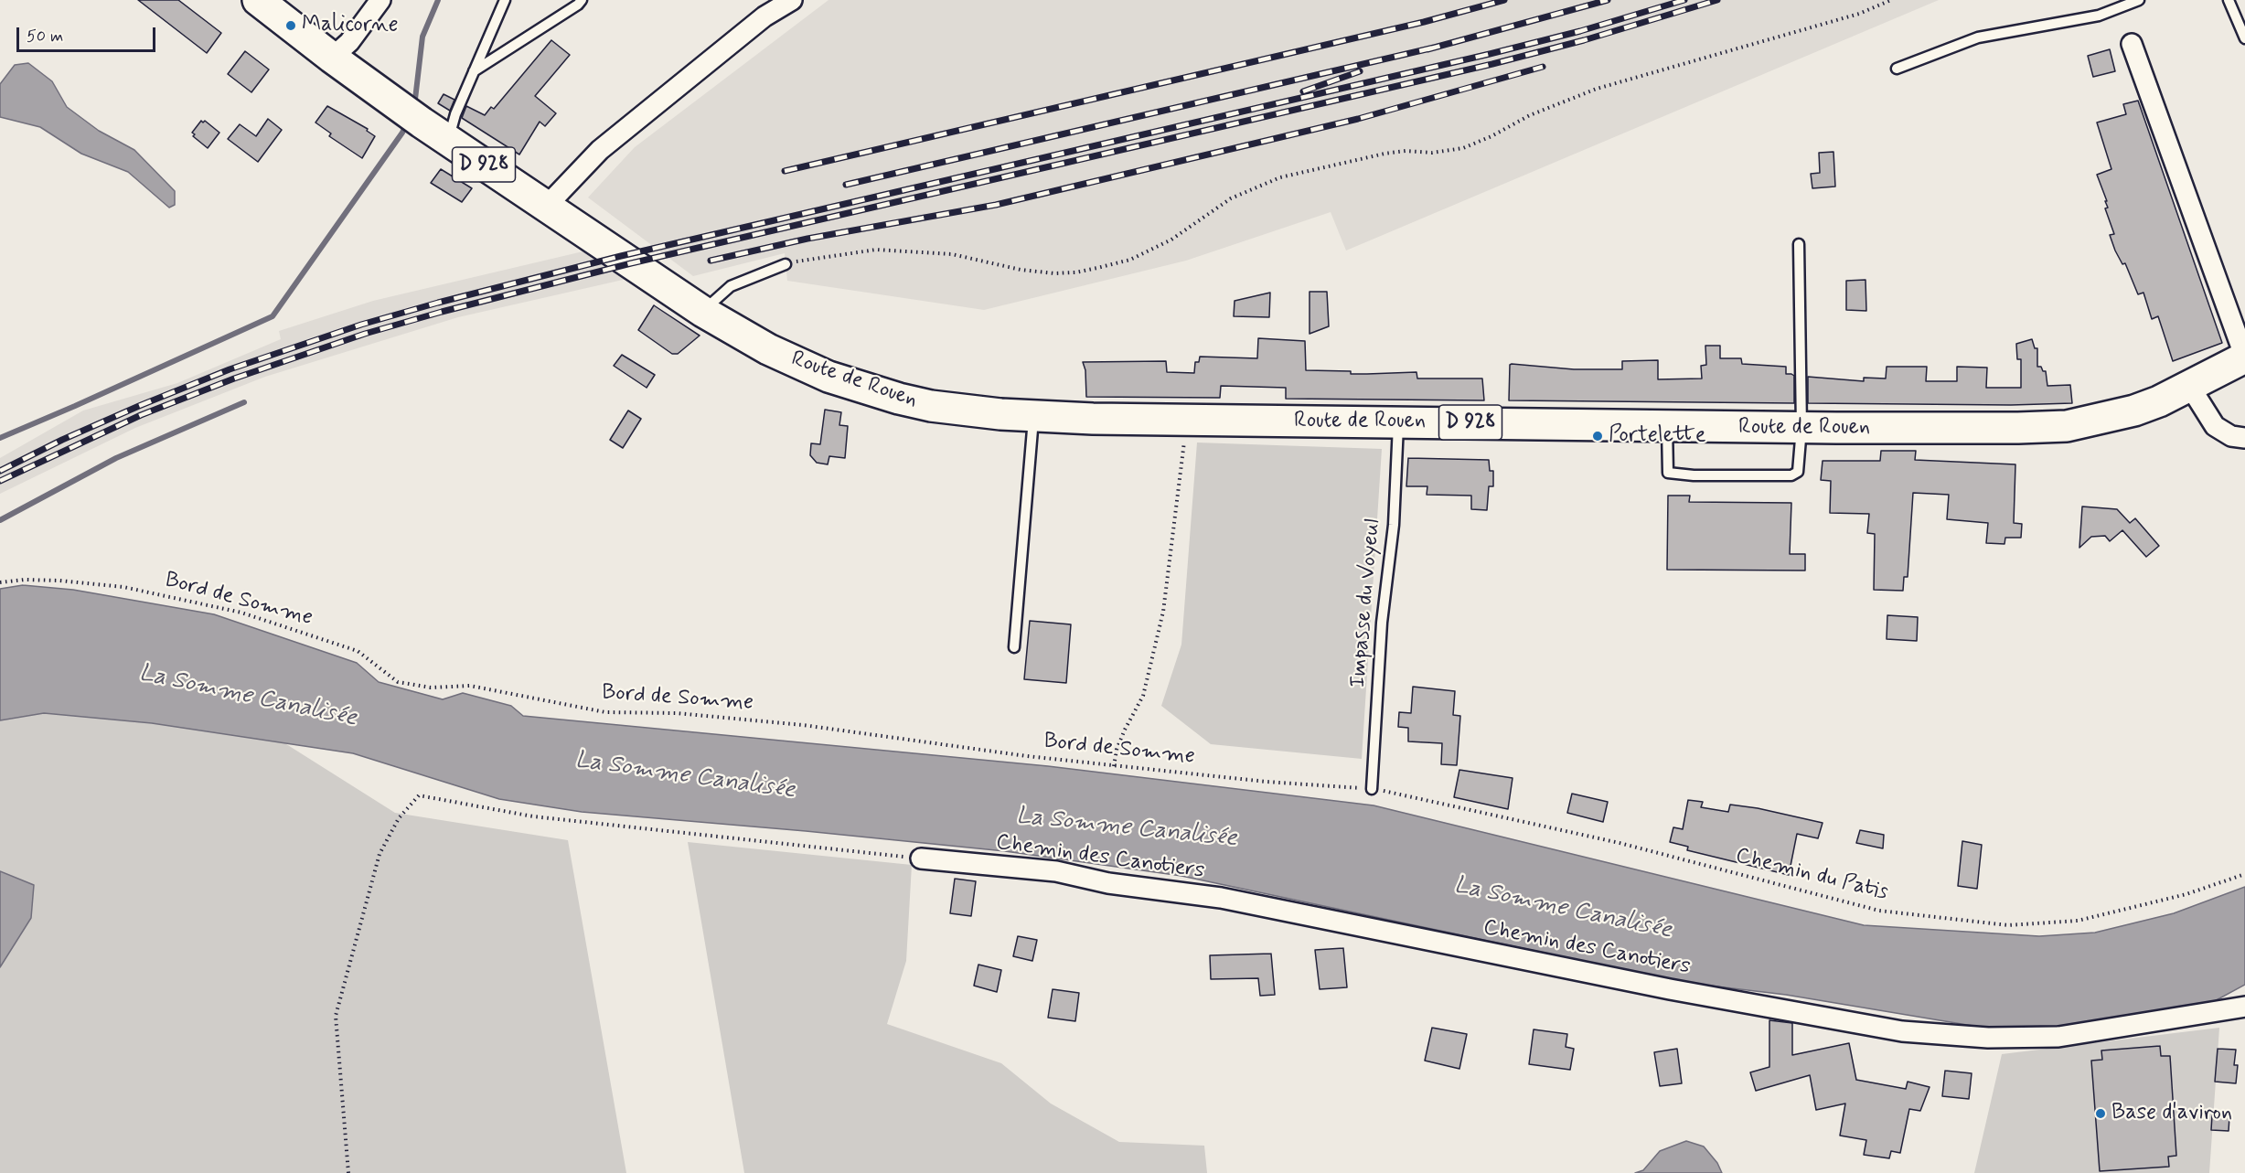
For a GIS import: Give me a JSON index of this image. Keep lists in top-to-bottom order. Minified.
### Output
{"streets":{"main road":["D 928","Route de Rouen"],"street":["Chemin des Canotiers"],"lane":["Impasse du Voyeul"],"path":["Bord de Somme","Chemin du Patis"]},"crossings":[["D 928","Route de Rouen"],["Route de Rouen","Impasse du Voyeul"],["Bord de Somme","Impasse du Voyeul"],["Bord de Somme","Chemin du Patis"],["Impasse du Voyeul","Chemin du Patis"]],"water":["La Somme Canalisée"],"places":["Malicorne","Portelette","Base d'aviron"],"scale_bar":"50 m"}
